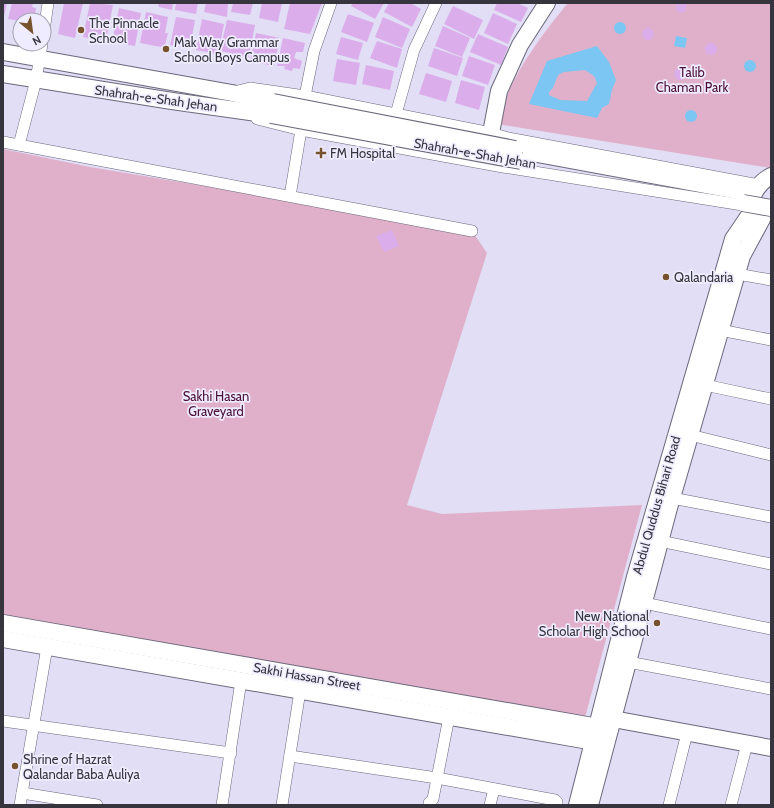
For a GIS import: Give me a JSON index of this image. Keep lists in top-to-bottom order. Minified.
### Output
{"streets":{"main road":["Shahrah-e-Shah Jehan","Abdul Quddus Bihari Road","Sakhi Hassan Street"]},"crossings":[["Shahrah-e-Shah Jehan","Abdul Quddus Bihari Road"],["Abdul Quddus Bihari Road","Sakhi Hassan Street"]],"parks":["Talib Chaman Park","Sakhi Hasan Graveyard"],"places":{"other":["The Pinnacle School","Mak Way Grammar School Boys Campus","Qalandaria","New National Scholar High School","Shrine of Hazrat Qalandar Baba Auliya"],"health":["FM Hospital"]},"north":"bottom right"}
